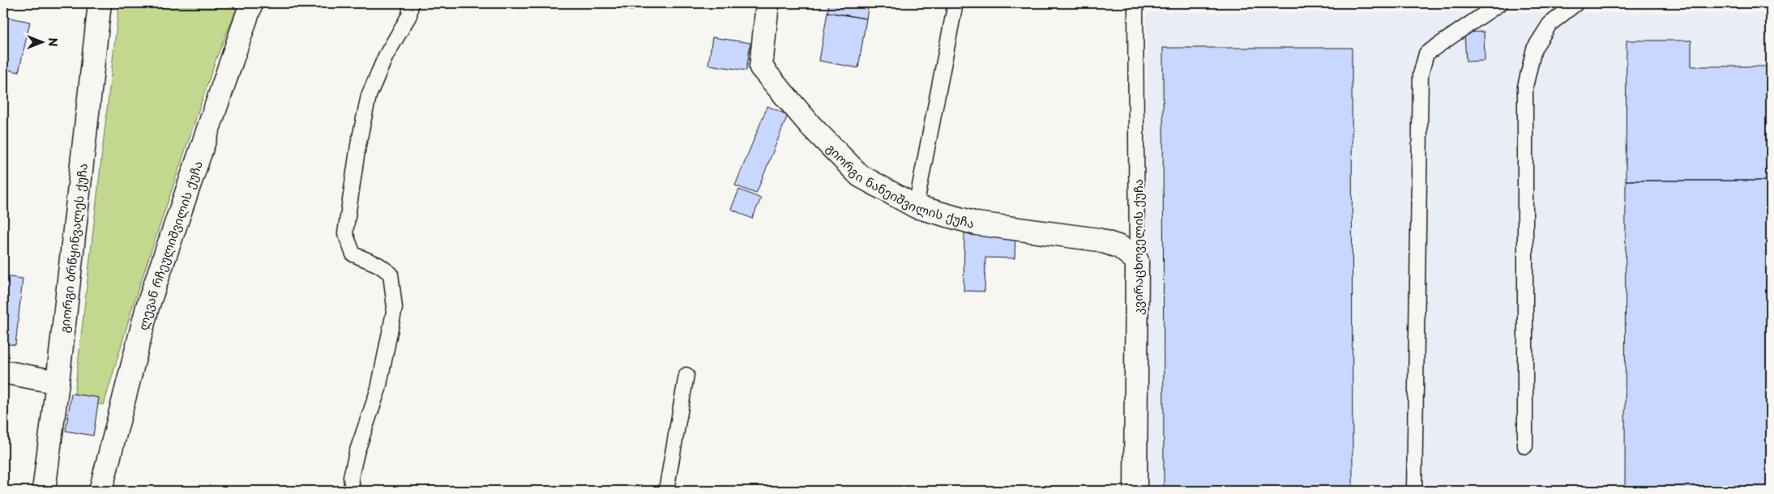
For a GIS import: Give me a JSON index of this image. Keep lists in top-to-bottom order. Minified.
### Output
{"streets":{"street":["გიორგი ნანეიშვილის ქუჩა","ლევან რჩეულიშვილის ქუჩა","გიორგი ბრწყინვალეს ქუჩა","კვირაცხოველის ქუჩა"]},"crossings":[["გიორგი ნანეიშვილის ქუჩა","კვირაცხოველის ქუჩა"]],"north":"right"}
